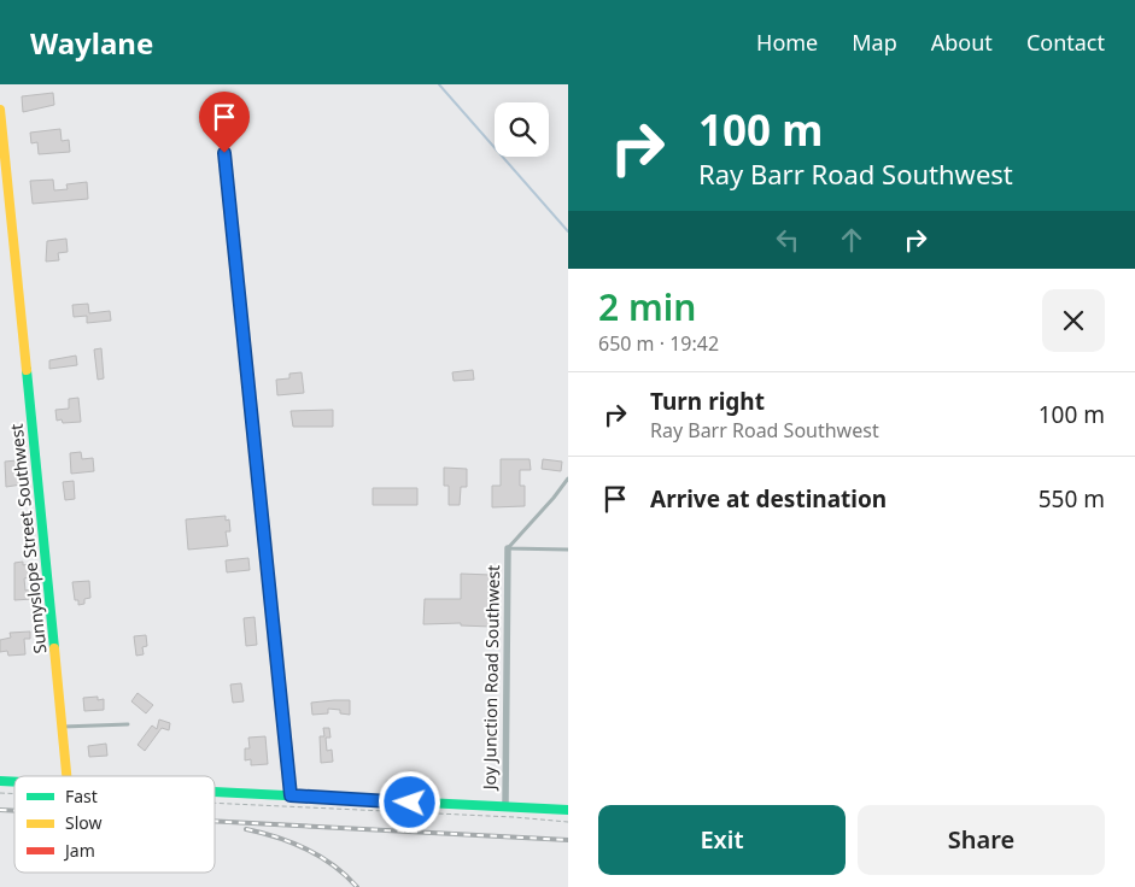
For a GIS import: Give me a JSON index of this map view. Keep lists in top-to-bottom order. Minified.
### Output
{"streets":{"street":["Sunnyslope Street Southwest","Joy Junction Road Southwest"]},"legend":["Fast","Slow","Jam"],"page":{"header":"Waylane","nav":["Home","Map","About","Contact"],"turn":["100 m","Ray Barr Road Southwest"],"heading":["2 min","650 m · 19:42"],"list":[{"name":"Turn right","note":"Ray Barr Road Southwest","value":"100 m"},{"name":"Arrive at destination","value":"550 m"}],"buttons":["Exit","Share"]}}
